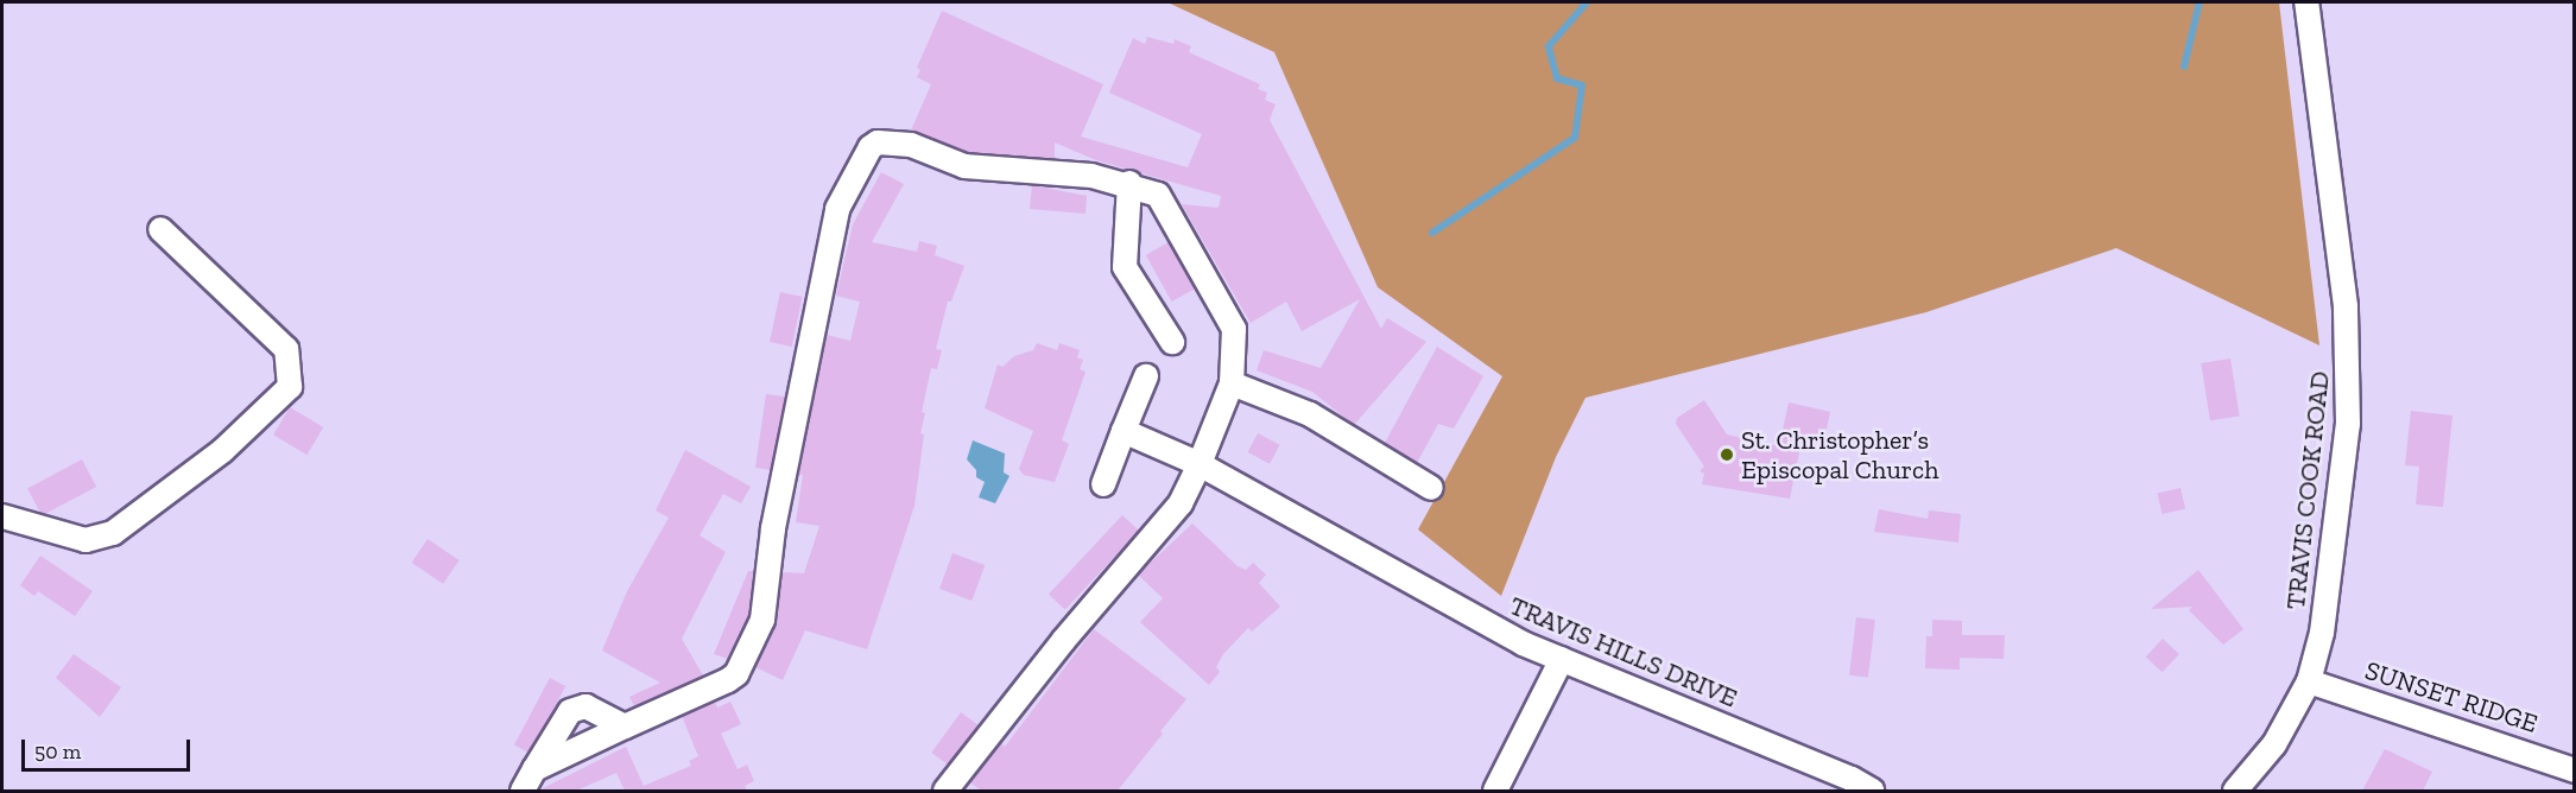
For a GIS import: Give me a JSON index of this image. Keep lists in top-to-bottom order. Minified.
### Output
{"streets":{"street":["TRAVIS COOK ROAD","TRAVIS HILLS DRIVE","SUNSET RIDGE"]},"crossings":[["TRAVIS COOK ROAD","SUNSET RIDGE"]],"places":["St. Christopher’s Episcopal Church"],"scale_bar":"50 m"}
